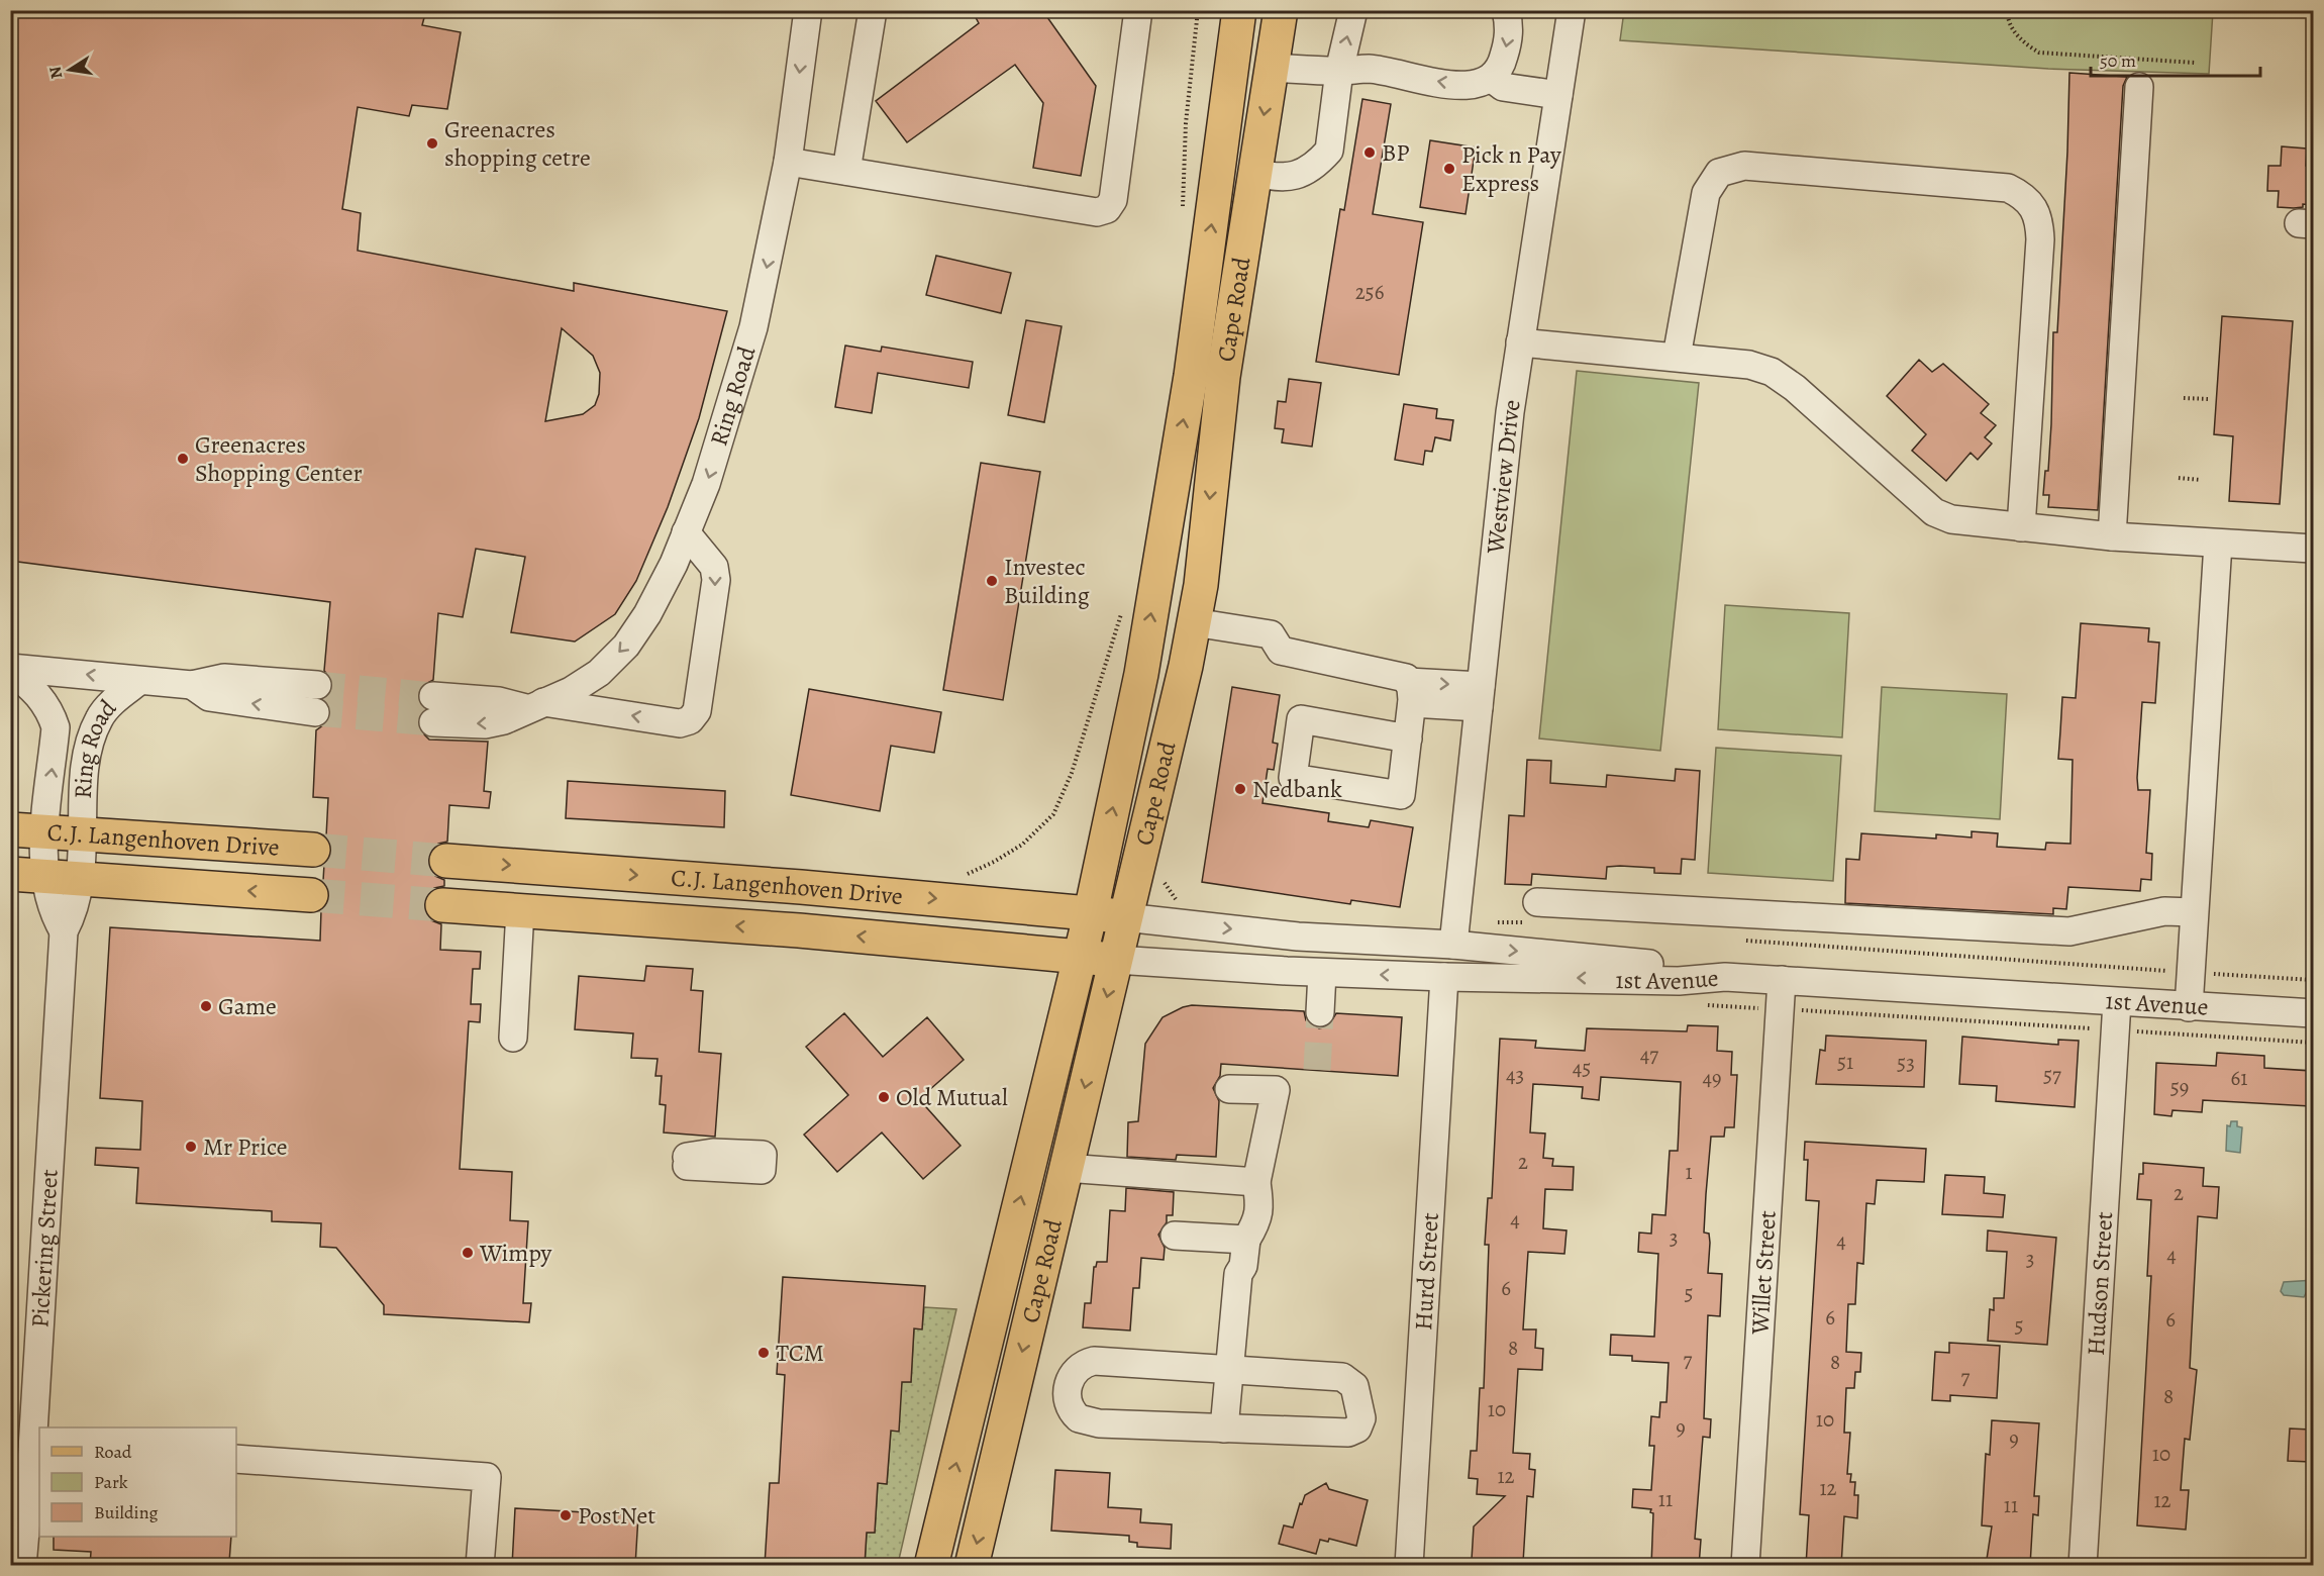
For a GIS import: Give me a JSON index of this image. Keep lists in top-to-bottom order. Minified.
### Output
{"streets":{"main road":["Cape Road","C.J. Langenhoven Drive"],"street":["Ring Road","Westview Drive","1st Avenue","Pickering Street","Hurd Street","Willet Street","Hudson Street"]},"crossings":[["Cape Road","C.J. Langenhoven Drive"],["Cape Road","1st Avenue"],["Ring Road","C.J. Langenhoven Drive"],["Ring Road","Pickering Street"],["Westview Drive","1st Avenue"],["C.J. Langenhoven Drive","1st Avenue"],["C.J. Langenhoven Drive","Pickering Street"],["1st Avenue","Hurd Street"],["1st Avenue","Willet Street"],["1st Avenue","Hudson Street"]],"places":["Greenacres shopping cetre","BP","Pick n Pay Express","Greenacres Shopping Center","Investec Building","Nedbank","Game","Old Mutual","Mr Price","Wimpy","TCM","PostNet"],"house_numbers":["256","47","51","53","45","43","57","49","61","59","2","1","2","4","3","4","4","3","6","5","6","6","5","8","7","8","7","8","10","10","9","9","10","12","12","11","12","11"],"legend":["Road","Park","Building"],"scale_bar":"50 m","north":"left"}
